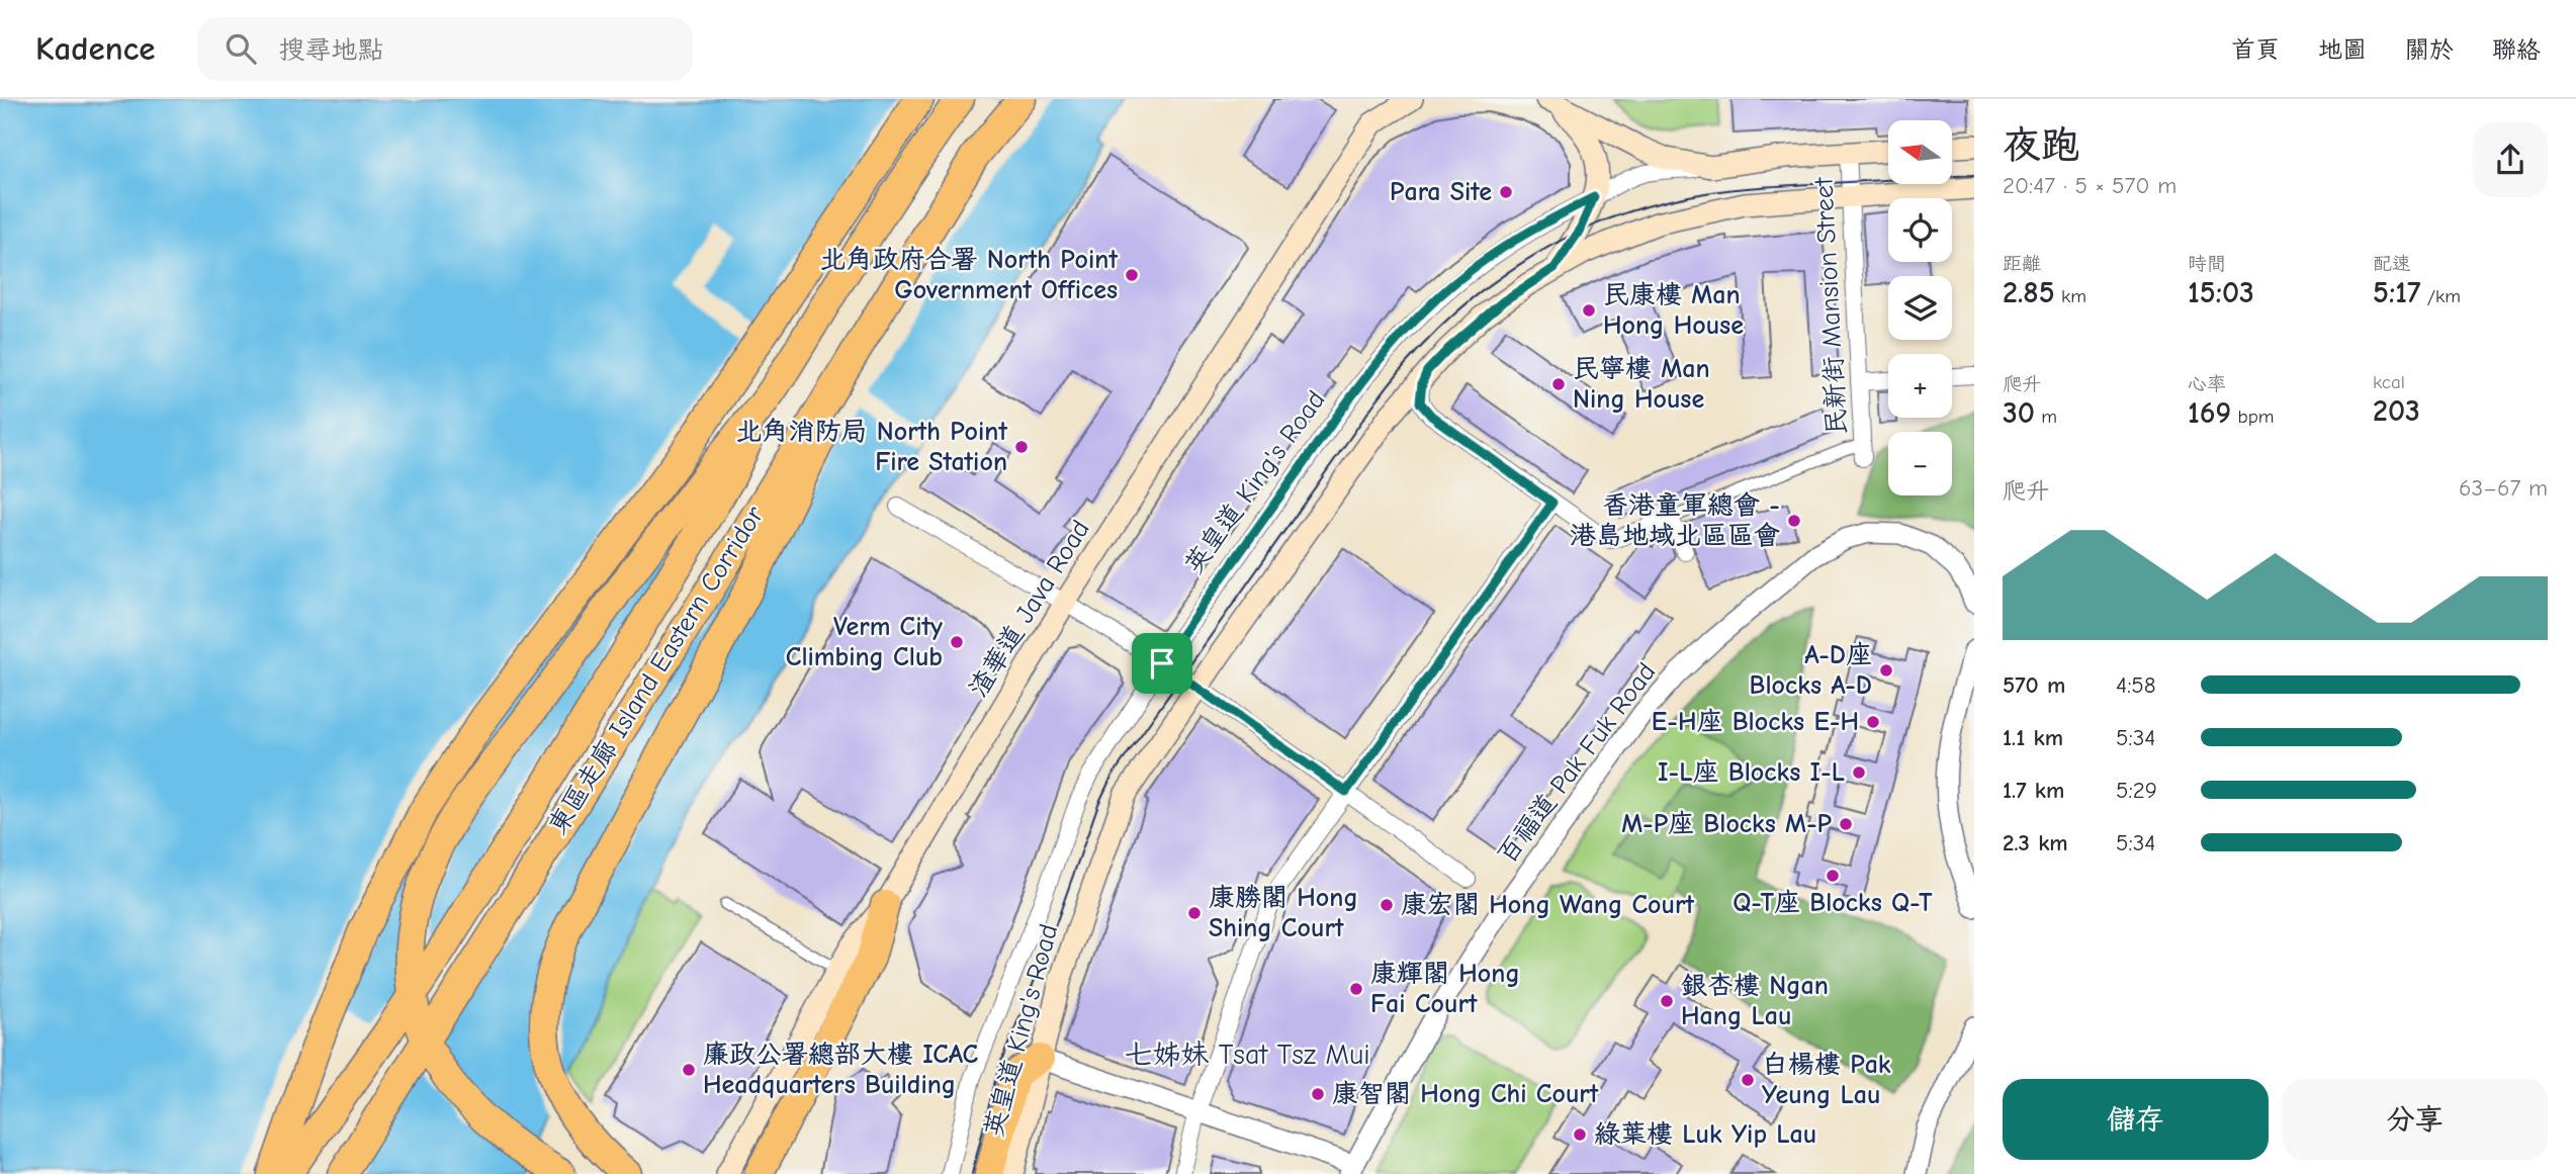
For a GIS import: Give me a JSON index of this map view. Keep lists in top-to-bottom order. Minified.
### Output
{"streets":{"highway":["東區走廊 Island Eastern Corridor"],"main road":["英皇道 King's Road","渣華道 Java Road"],"street":["民新街 Mansion Street","百福道 Pak Fuk Road"]},"crossings":[["民新街 Mansion Street","英皇道 King's Road"]],"districts":["七姊妹 Tsat Tsz Mui"],"places":["Para Site","北角政府合署 North Point Government Offices","民康樓 Man Hong House","民寧樓 Man Ning House","北角消防局 North Point Fire Station","香港童軍總會 - 港島地域北區區會","Verm City Climbing Club","A-D座 Blocks A-D","E-H座 Blocks E-H","I-L座 Blocks I-L","M-P座 Blocks M-P","Q-T座 Blocks Q-T","康宏閣 Hong Wang Court","康勝閣 Hong Shing Court","康輝閣 Hong Fai Court","銀杏樓 Ngan Hang Lau","廉政公署總部大樓 ICAC Headquarters Building","白楊樓 Pak Yeung Lau","康智閣 Hong Chi Court","綠葉樓 Luk Yip Lau"],"north":"left","page":{"header":"Kadence","search":"搜尋地點","nav":["首頁","地圖","關於","聯絡"],"heading":["夜跑","20:47 · 5 × 570 m"],"map_buttons":["+","−"],"stats":[["距離","2.85 km"],["時間","15:03"],["配速","5:17 /km"],["爬升","30 m"],["心率","169 bpm"],["kcal","203"]],"chart":["爬升","63–67 m"],"list":[{"name":"570 m","note":"4:58"},{"name":"1.1 km","note":"5:34"},{"name":"1.7 km","note":"5:29"},{"name":"2.3 km","note":"5:34"}],"buttons":["儲存","分享"]}}
